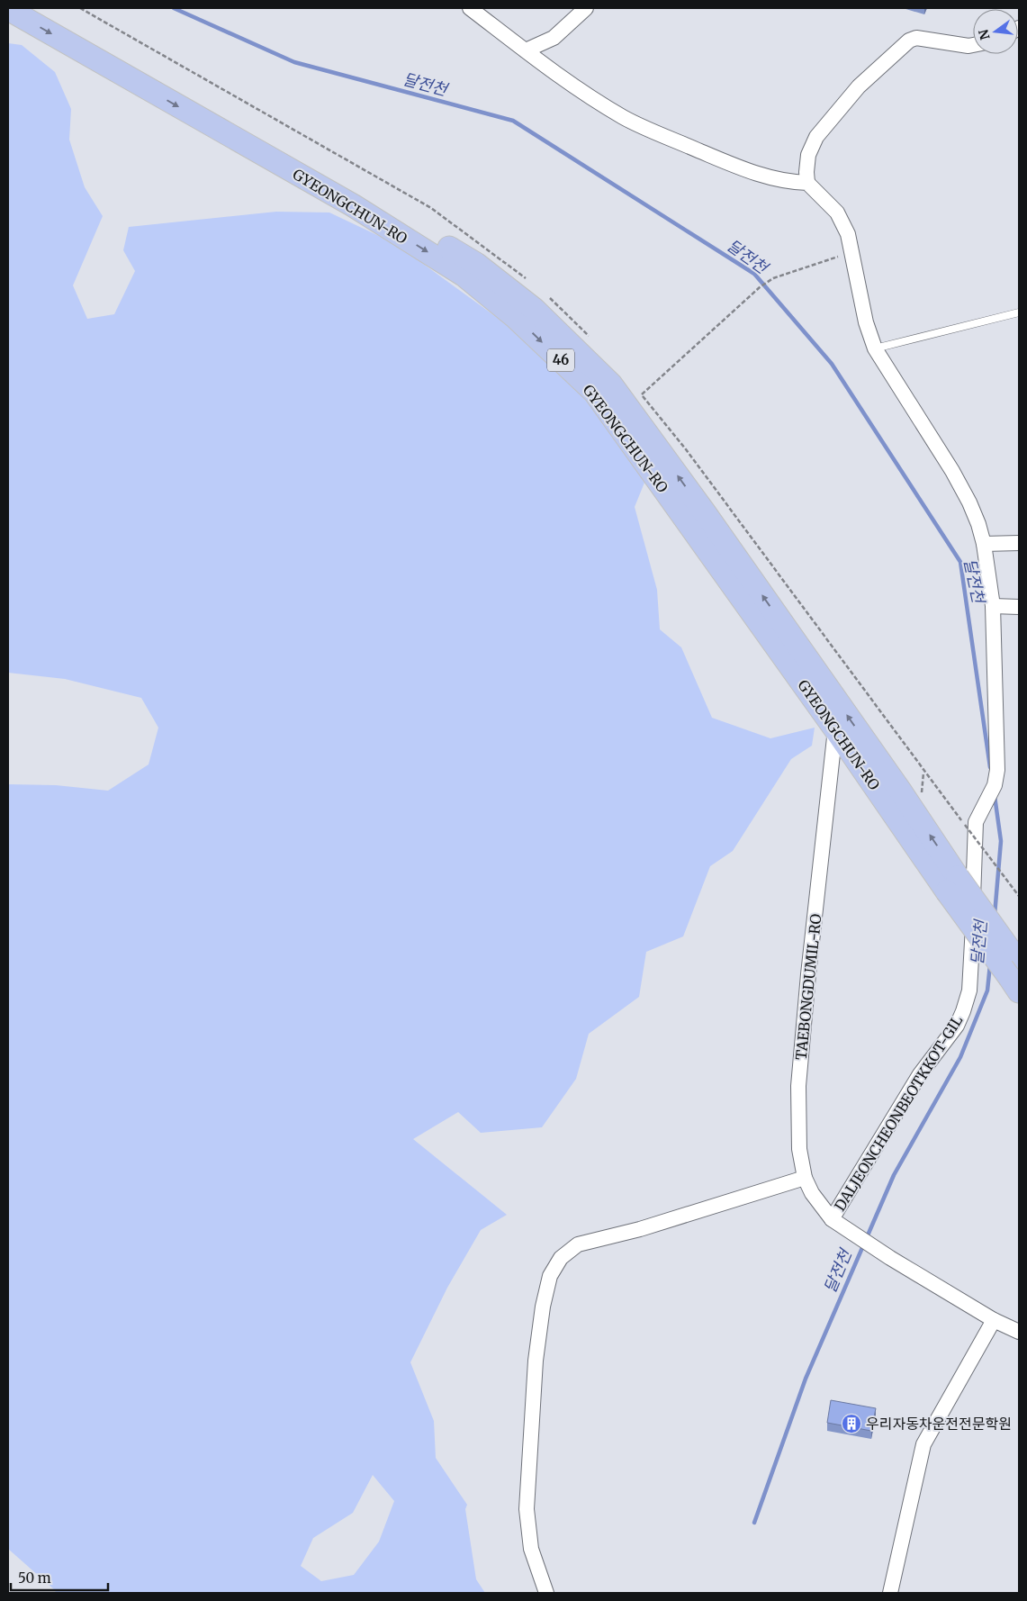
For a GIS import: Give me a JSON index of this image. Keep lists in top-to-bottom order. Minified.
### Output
{"streets":{"main road":["GYEONGCHUN-RO","46"],"street":["TAEBONGDUMIL-RO","DALJEONCHEONBEOTKKOT-GIL"]},"crossings":[["GYEONGCHUN-RO","TAEBONGDUMIL-RO"],["TAEBONGDUMIL-RO","DALJEONCHEONBEOTKKOT-GIL"]],"water":["달전천"],"places":{"building":["우리자동차운전전문학원"]},"scale_bar":"50 m","north":"left"}
